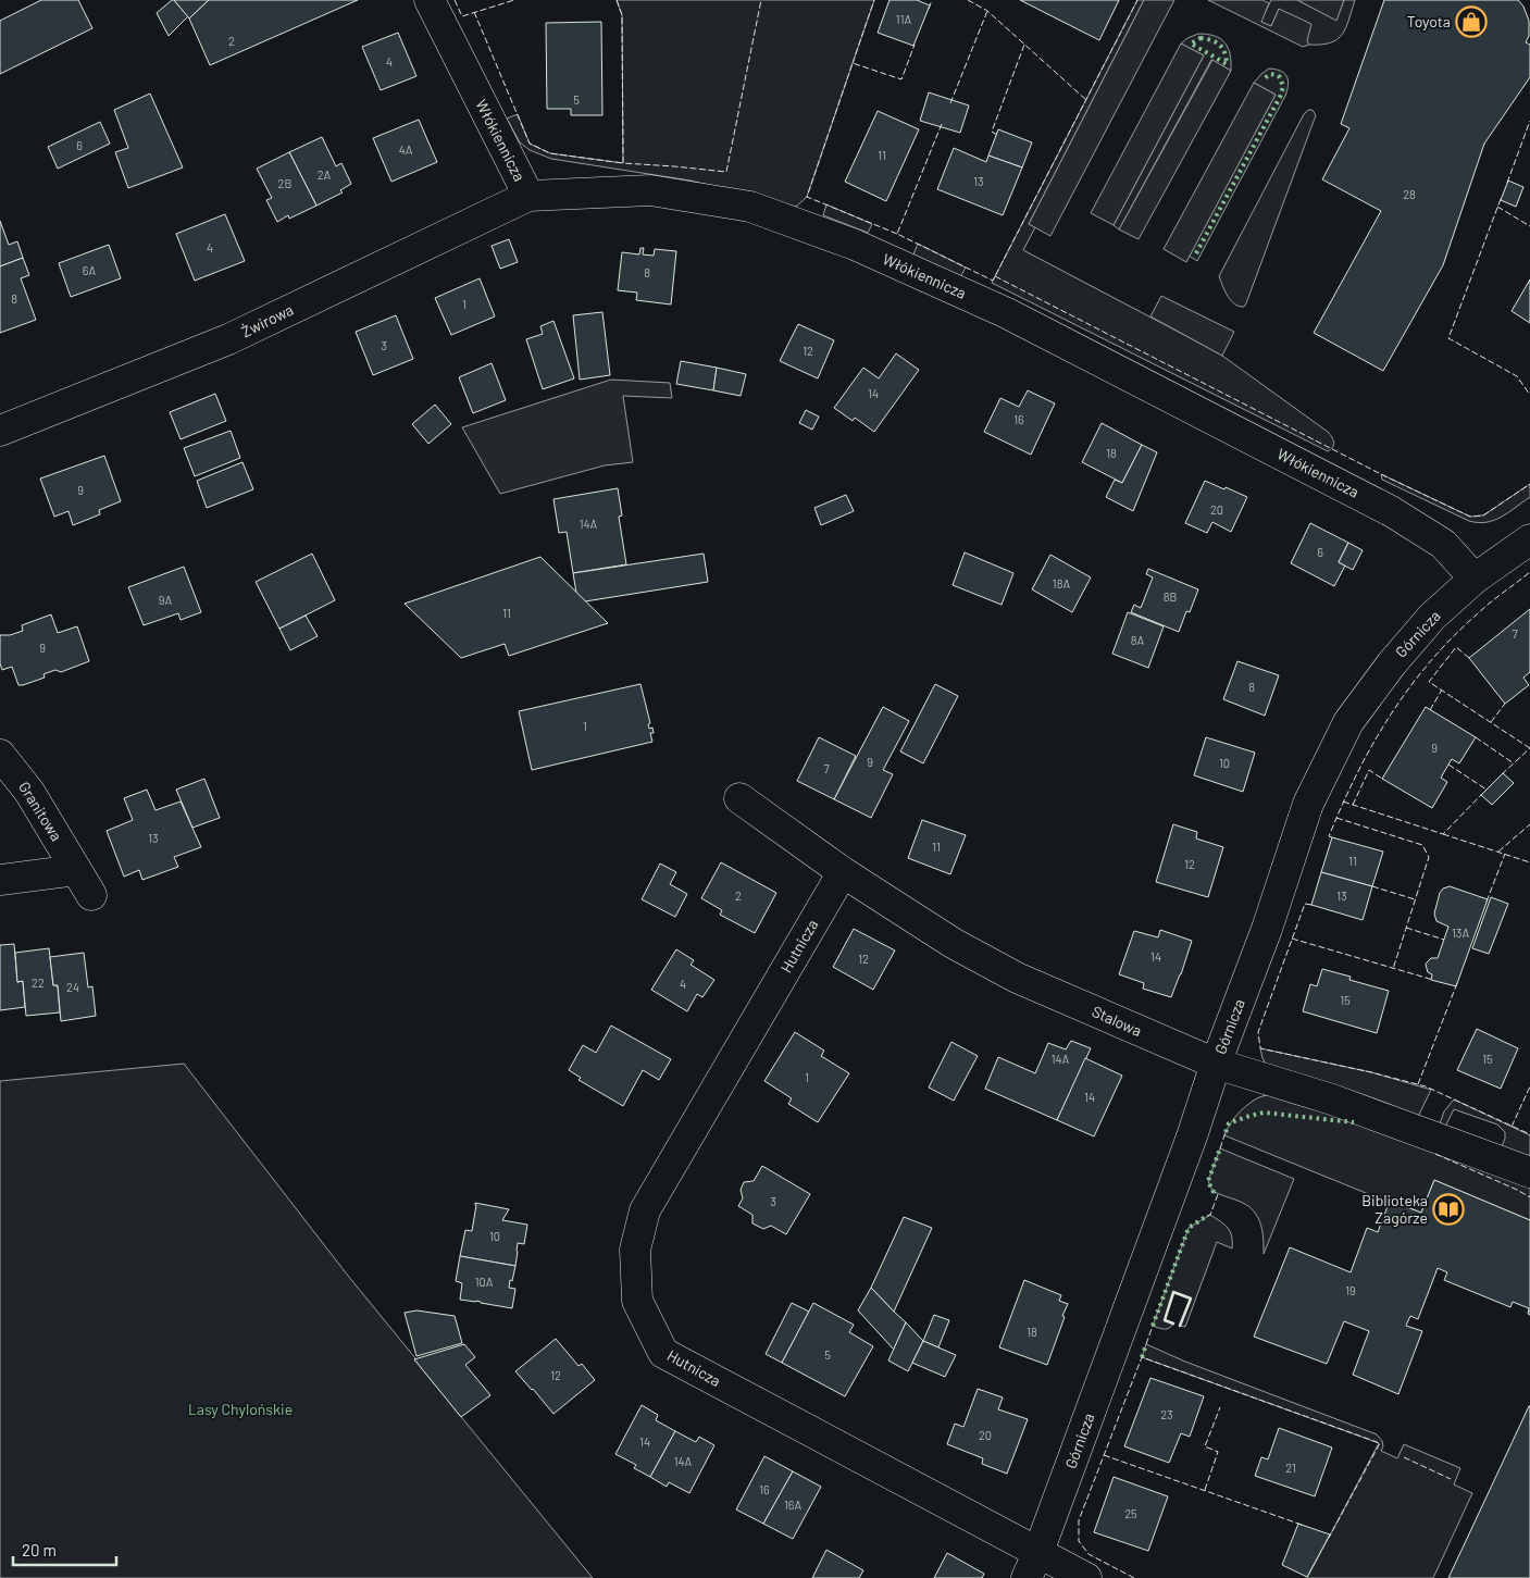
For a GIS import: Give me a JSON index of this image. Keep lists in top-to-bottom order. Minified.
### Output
{"streets":{"street":["Włókiennicza","Żwirowa","Górnicza","Granitowa","Hutnicza","Stalowa"]},"crossings":[["Włókiennicza","Żwirowa"],["Włókiennicza","Górnicza"],["Górnicza","Hutnicza"],["Górnicza","Stalowa"],["Hutnicza","Stalowa"]],"parks":["Lasy Chylońskie"],"places":{"shop":["Toyota"],"library":["Biblioteka Zagórze"]},"house_numbers":["11A","2","4","5","6","4A","11","2A","13","2B","28","4","6A","8","8","1","3","12","14","16","18","9","20","14A","6","18A","8B","9A","11","7","8A","9","8","1","9","9","10","7","13","11","11","12","2","13","13A","14","12","22","4","24","15","14A","15","1","14","3","10","10A","19","18","5","12","23","20","14","14A","21","16","16A","25"],"scale_bar":"20 m"}
